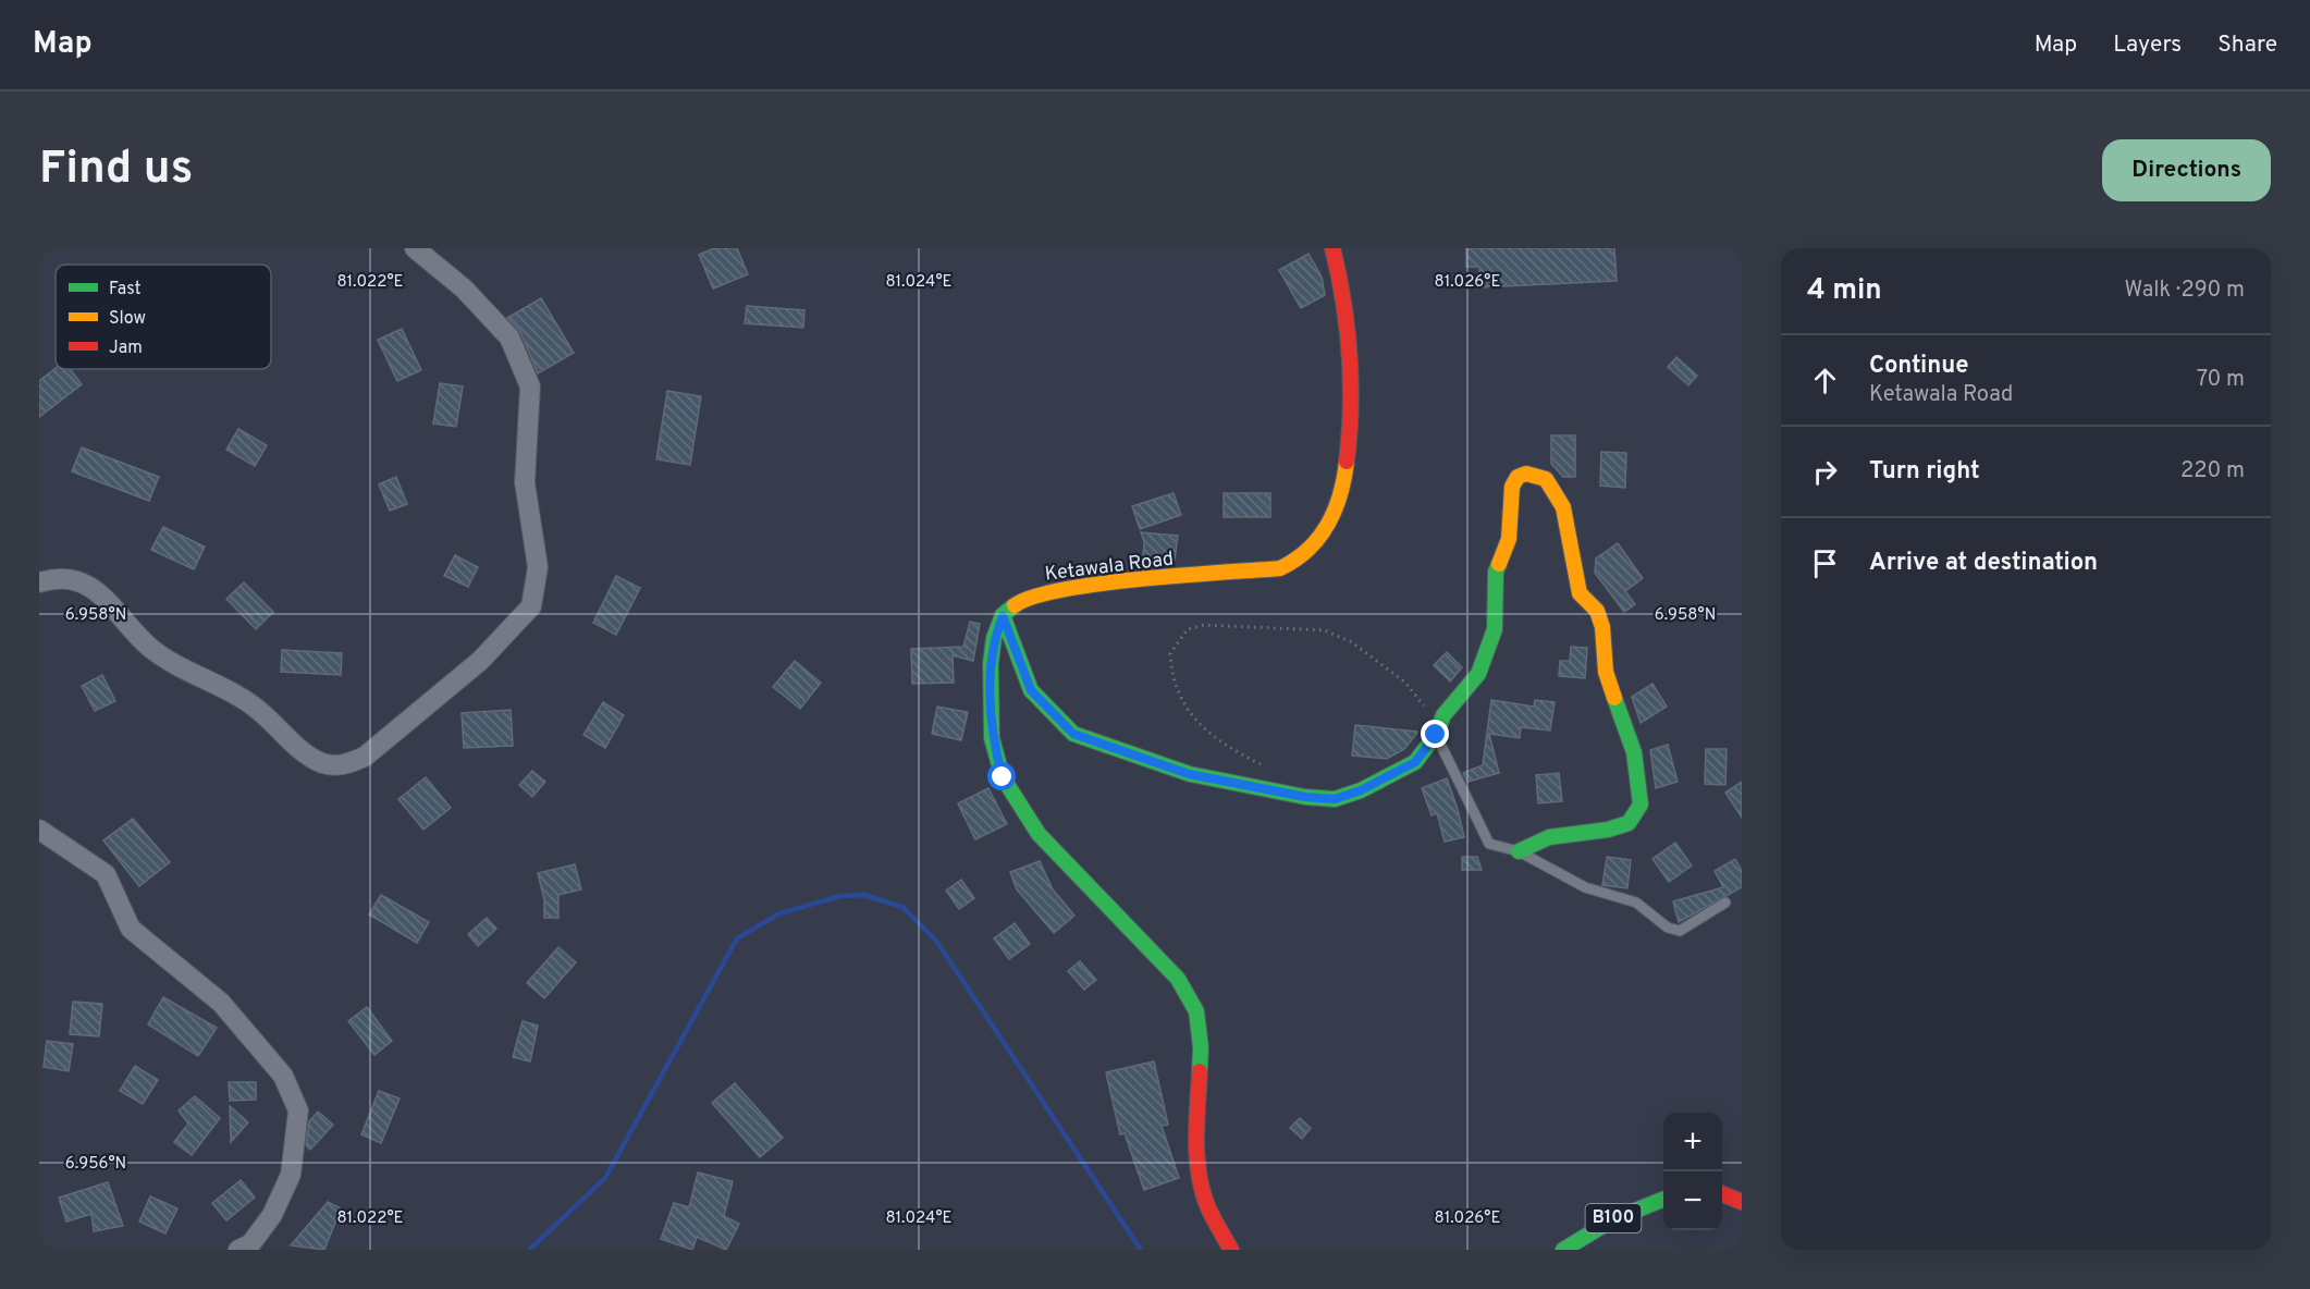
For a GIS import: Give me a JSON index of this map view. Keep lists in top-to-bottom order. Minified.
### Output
{"streets":{"main road":["Ketawala Road","B100"]},"legend":["Fast","Slow","Jam"],"page":{"header":"Map","nav":["Map","Layers","Share"],"buttons":"Directions","title":"Find us","heading":["4 min","Walk · 290 m"],"list":[["Continue","Ketawala Road","70 m"],["Turn right","220 m"],"Arrive at destination"],"map_buttons":["+","−"]},"coordinates":["81.022°E","81.024°E","81.026°E","6.958°N","6.956°N"]}
